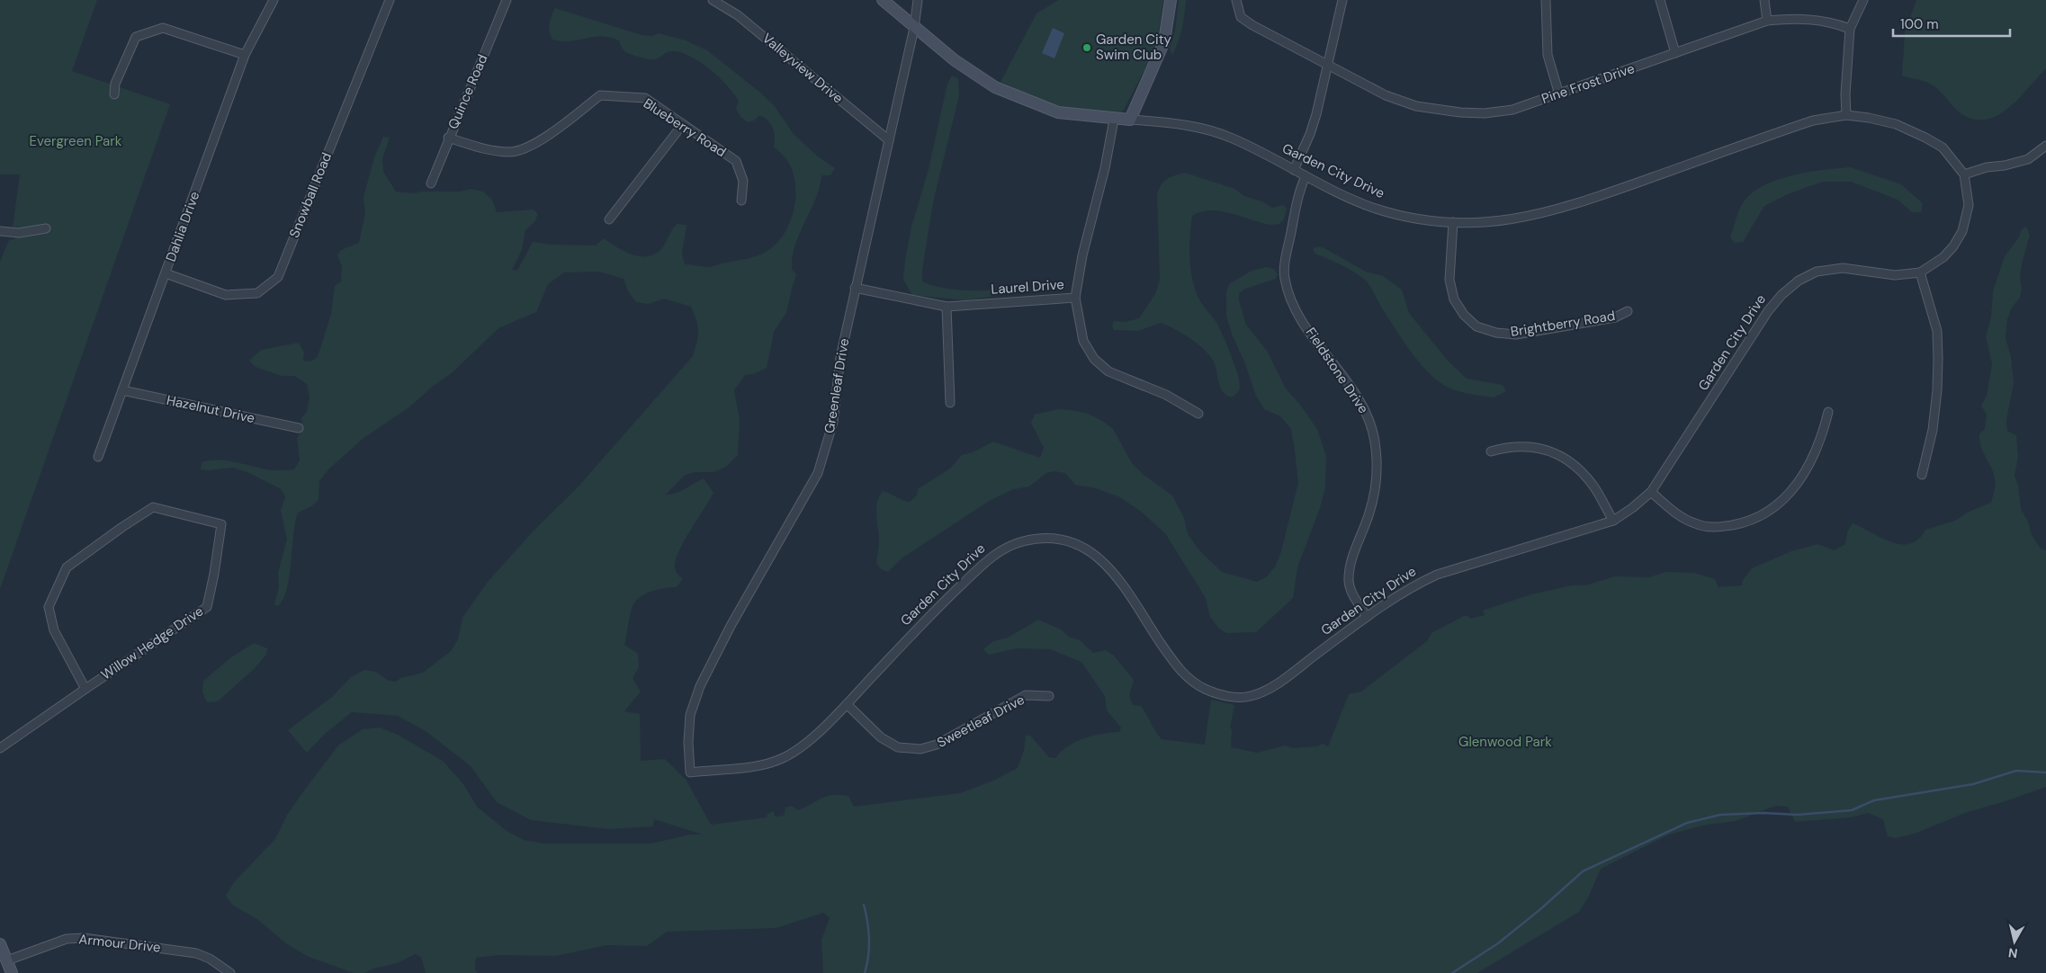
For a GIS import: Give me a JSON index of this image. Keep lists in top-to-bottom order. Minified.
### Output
{"streets":{"street":["Valleyview Drive","Pine Frost Drive","Quince Road","Blueberry Road","Garden City Drive","Snowball Road","Dahlia Drive","Laurel Drive","Brightberry Road","Fieldstone Drive","Greenleaf Drive","Hazelnut Drive","Willow Hedge Drive","Sweetleaf Drive","Armour Drive"]},"crossings":[["Valleyview Drive","Greenleaf Drive"],["Quince Road","Blueberry Road"],["Garden City Drive","Laurel Drive"],["Garden City Drive","Brightberry Road"],["Garden City Drive","Fieldstone Drive"],["Garden City Drive","Greenleaf Drive"],["Garden City Drive","Sweetleaf Drive"],["Snowball Road","Dahlia Drive"],["Dahlia Drive","Hazelnut Drive"],["Laurel Drive","Greenleaf Drive"]],"parks":["Evergreen Park","Glenwood Park"],"places":["Garden City Swim Club"],"scale_bar":"100 m","north":"bottom"}
